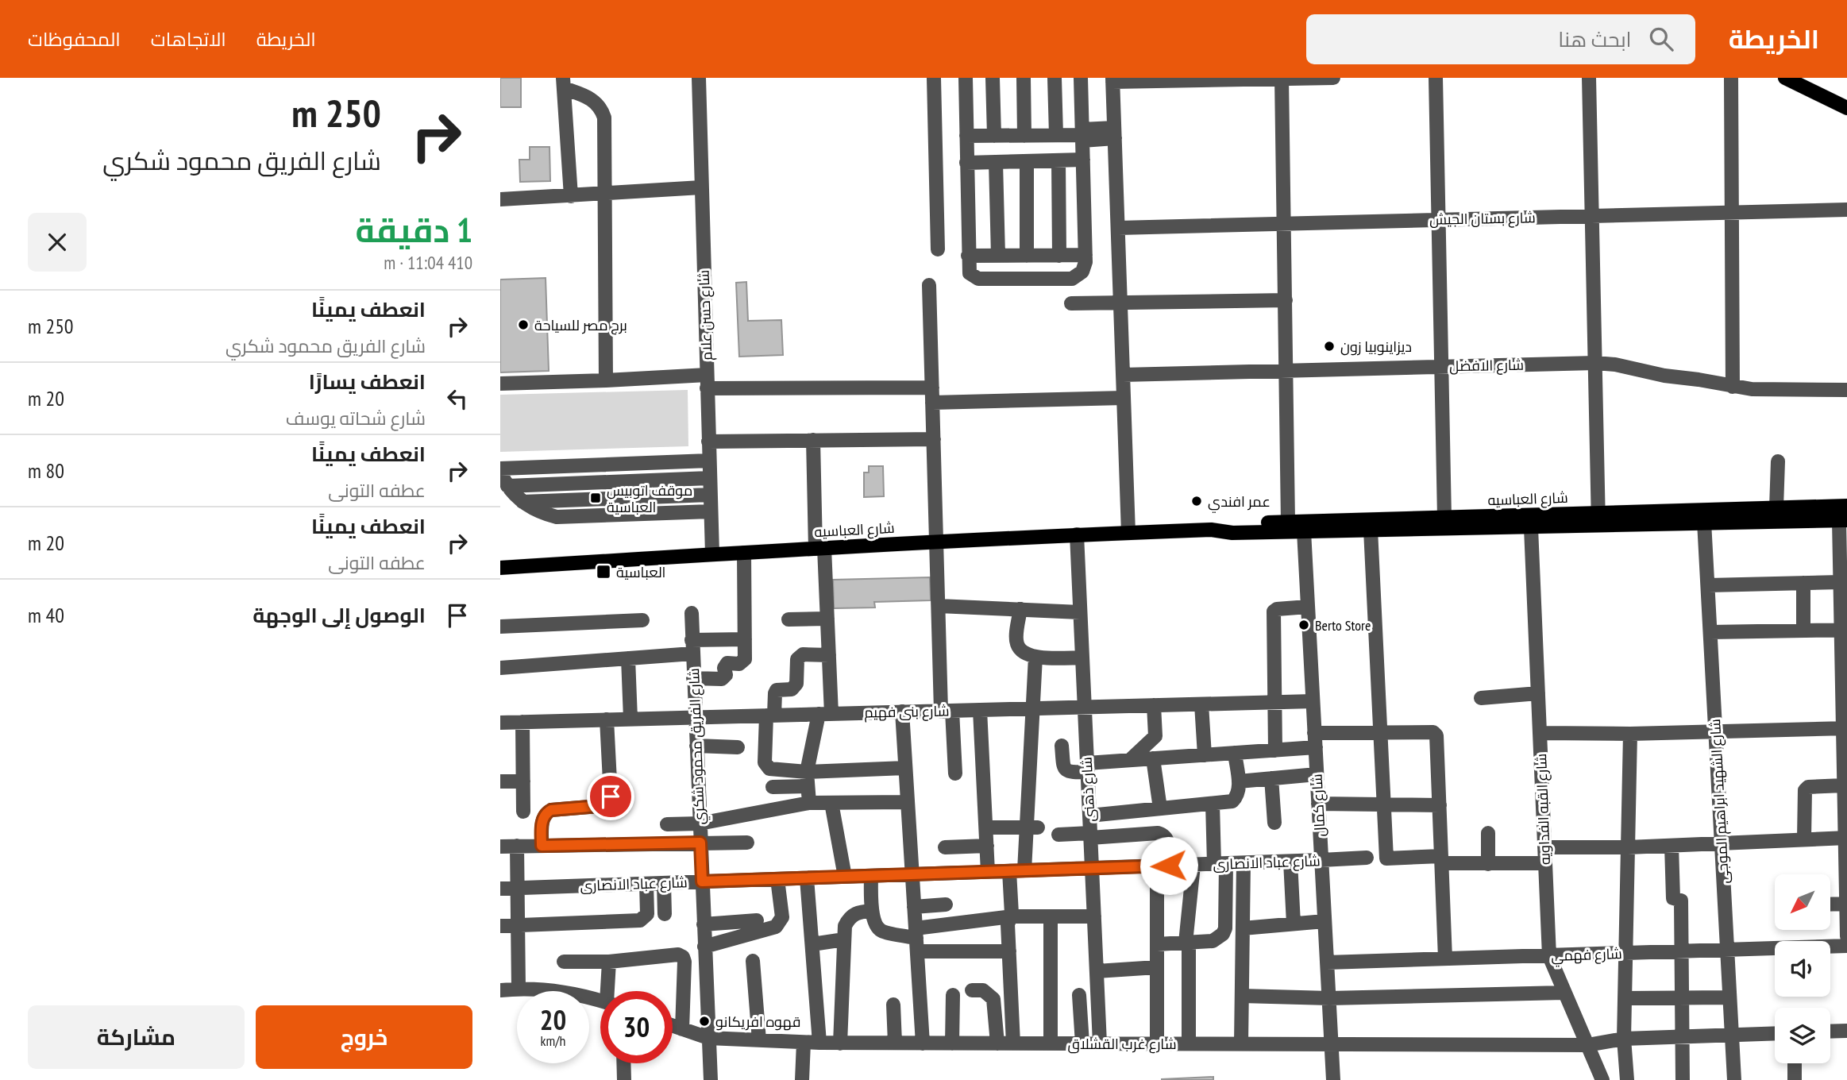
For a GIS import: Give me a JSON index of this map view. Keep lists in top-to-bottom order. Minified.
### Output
{"streets":{"main road":["شارع العباسيه"],"street":["شارع بستان الجيش","شارع حسن علام","شارع الافضل","شارع بنى فهيم","شارع الفريق محمود شكري","شارع ذهنى","شارع الشهيد ابراهيم الموجى","شارع كمال","شارع القبه الفداويه","شارع عباد الانصارى","شارع فهمي","شارع غرب القشلاق"]},"crossings":[["شارع حسن علام","شارع العباسيه"],["شارع العباسيه","شارع ذهنى"],["شارع العباسيه","شارع الشهيد ابراهيم الموجى"],["شارع العباسيه","شارع كمال"],["شارع العباسيه","شارع القبه الفداويه"],["شارع بنى فهيم","شارع الفريق محمود شكري"],["شارع بنى فهيم","شارع ذهنى"],["شارع بنى فهيم","شارع كمال"],["شارع الفريق محمود شكري","شارع عباد الانصارى"],["شارع الفريق محمود شكري","شارع غرب القشلاق"],["شارع ذهنى","شارع عباد الانصارى"],["شارع ذهنى","شارع غرب القشلاق"],["شارع الشهيد ابراهيم الموجى","شارع فهمي"],["شارع الشهيد ابراهيم الموجى","شارع غرب القشلاق"],["شارع كمال","شارع عباد الانصارى"],["شارع كمال","شارع فهمي"],["شارع كمال","شارع غرب القشلاق"],["شارع القبه الفداويه","شارع فهمي"],["شارع القبه الفداويه","شارع غرب القشلاق"]],"places":{"other":["برج مصر للسياحة","ديزاينوبيا زون","عمر افندي","Berto Store","قهوه افريكانو"],"transit":["موقف اتوبيس العباسية","العباسية"]},"north":"bottom left","page":{"header":"الخريطة","search":"ابحث هنا","nav":["الخريطة","الاتجاهات","المحفوظات"],"turn":["250 m","شارع الفريق محمود شكري"],"heading":["1 دقيقة","410 m · 11:04"],"list":[{"name":"انعطف يمينًا","note":"شارع الفريق محمود شكري","value":"250 m"},{"name":"انعطف يسارًا","note":"شارع شحاته يوسف","value":"20 m"},{"name":"انعطف يمينًا","note":"عطفه التونى","value":"80 m"},{"name":"انعطف يمينًا","note":"عطفه التونى","value":"20 m"},{"name":"الوصول إلى الوجهة","value":"40 m"}],"speed":"20 km/h","limit":"30","buttons":["خروج","مشاركة"]}}
